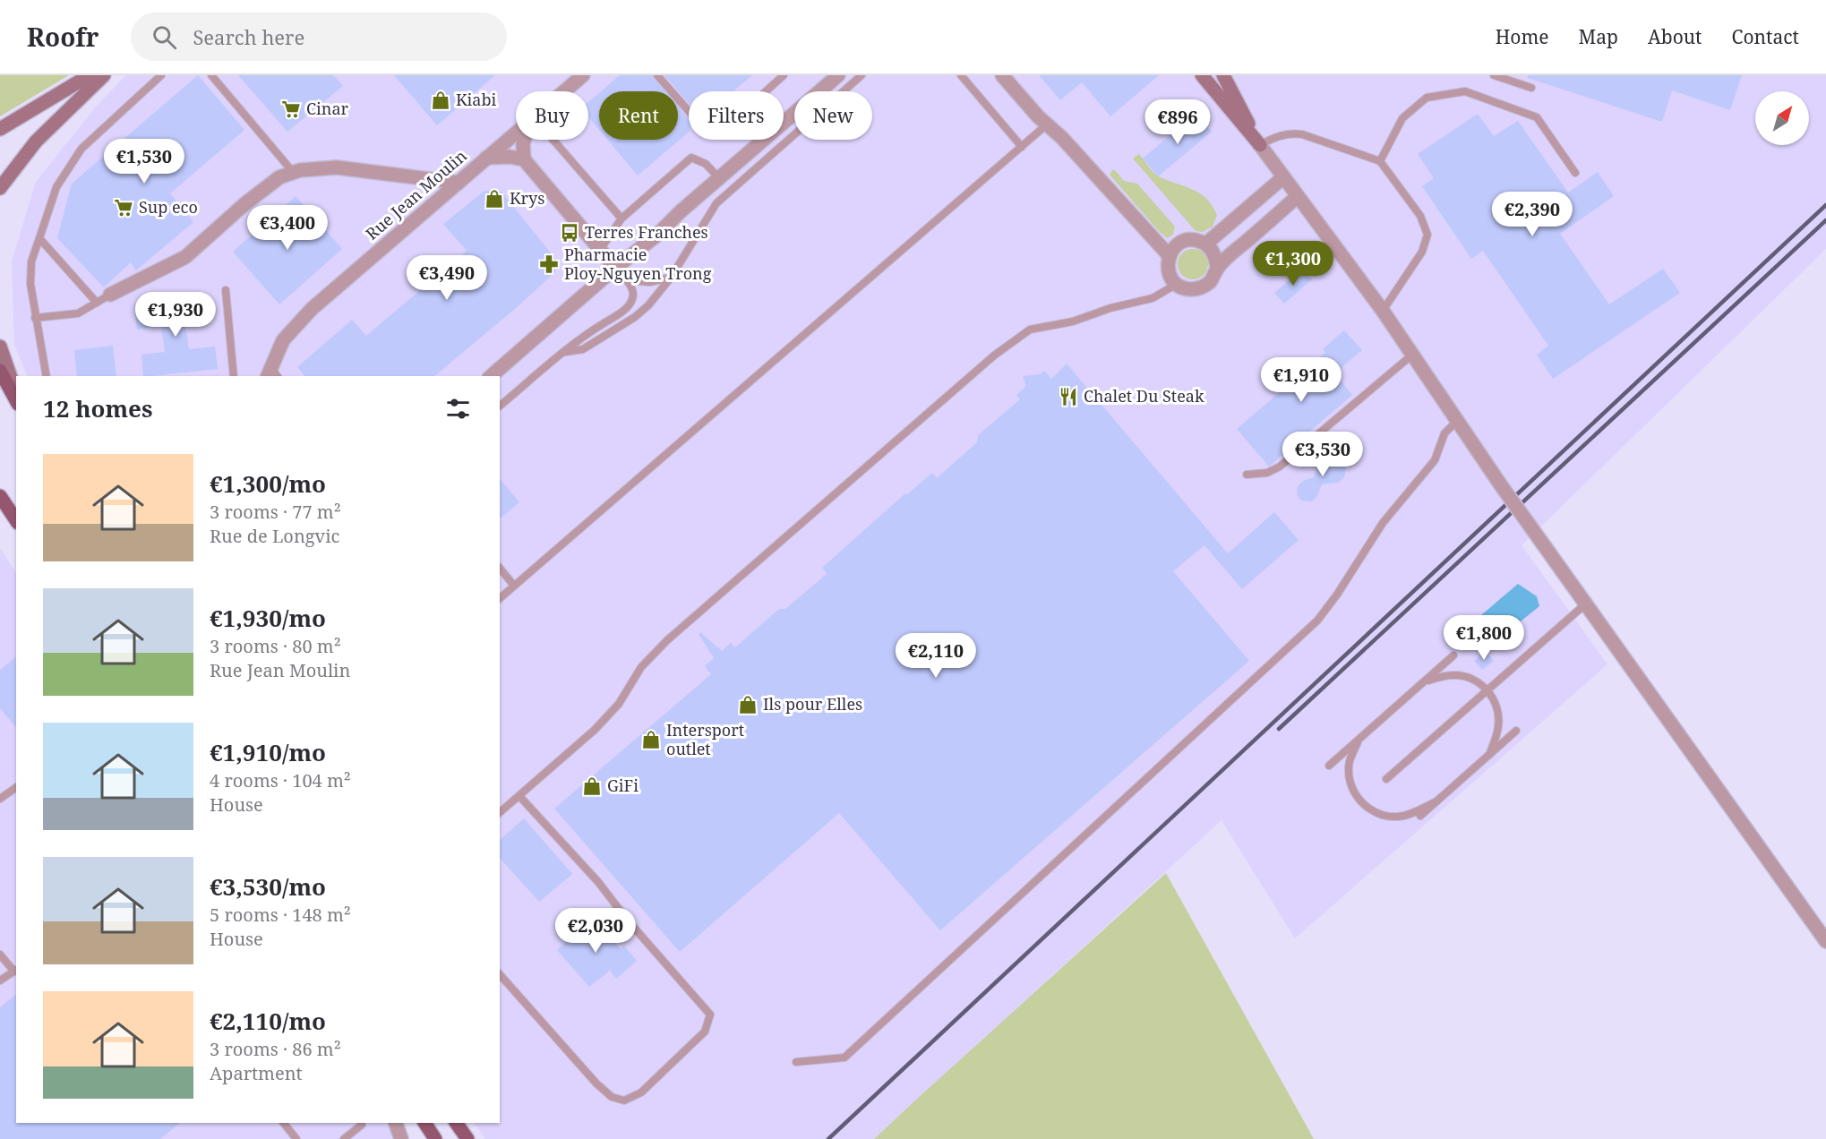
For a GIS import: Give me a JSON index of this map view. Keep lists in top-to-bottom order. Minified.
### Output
{"streets":{"street":["Rue Jean Moulin"]},"places":{"shop":["Kiabi","Krys","Ils pour Elles","Intersport outlet","GiFi"],"supermarket":["Cinar","Sup eco"],"bus stop":["Terres Franches"],"pharmacy":["Pharmacie Ploy-Nguyen Trong"],"restaurant":["Chalet Du Steak"]},"north":"top right","page":{"header":"Roofr","search":"Search here","nav":["Home","Map","About","Contact"],"chip":["Buy","Rent","Filters","New"],"price":["€896","€1,530","€2,390","€3,400","€1,300","€3,490","€1,930","€1,910","€3,530","€1,800","€2,110","€2,030"],"heading":"12 homes","list":[{"name":"€1,300/mo","note":"3 rooms · 77 m² · Rue de Longvic"},{"name":"€1,930/mo","note":"3 rooms · 80 m² · Rue Jean Moulin"},{"name":"€1,910/mo","note":"4 rooms · 104 m² · House"},{"name":"€3,530/mo","note":"5 rooms · 148 m² · House"},{"name":"€2,110/mo","note":"3 rooms · 86 m² · Apartment"}]}}
